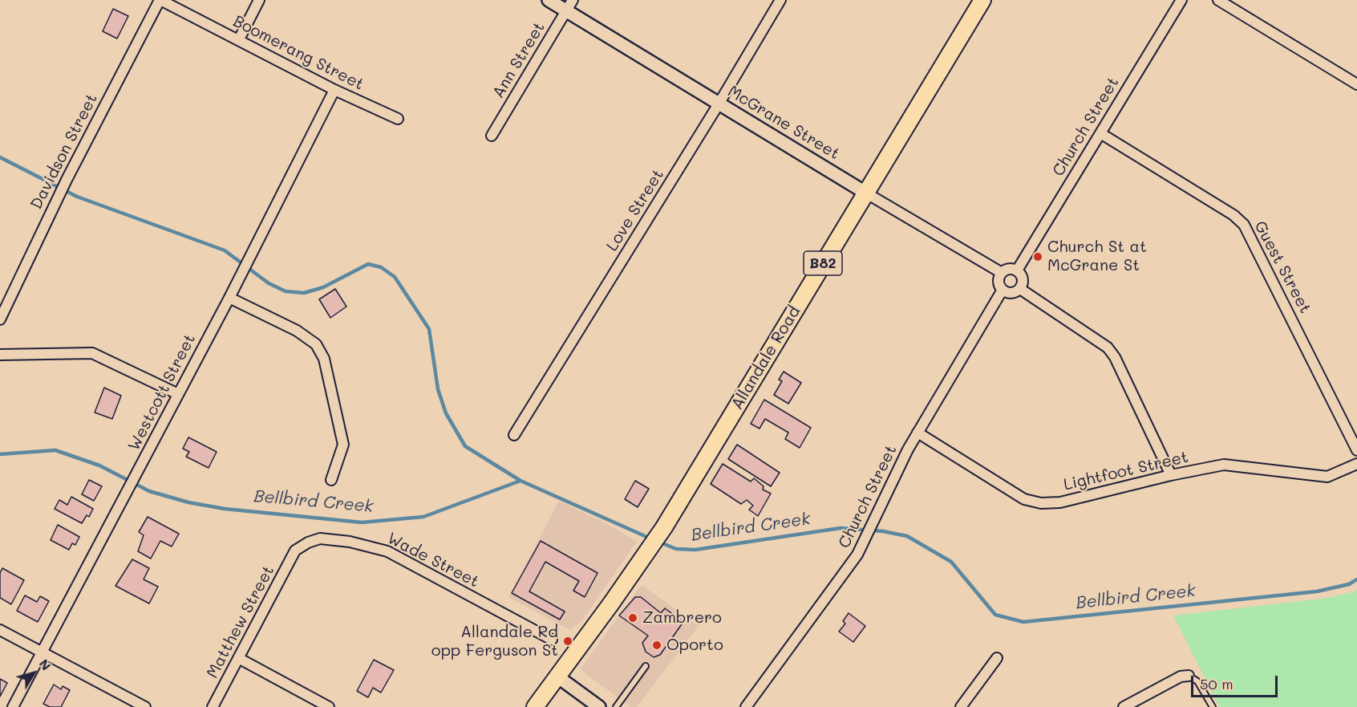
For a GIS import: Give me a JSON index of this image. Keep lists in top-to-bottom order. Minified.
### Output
{"streets":{"main road":["B82","Allandale Road"],"street":["Boomerang Street","Ann Street","McGrane Street","Church Street","Davidson Street","Love Street","Guest Street","Westcott Street","Lightfoot Street","Wade Street","Matthew Street"]},"crossings":[["Boomerang Street","Davidson Street"],["Boomerang Street","Westcott Street"],["Ann Street","McGrane Street"],["McGrane Street","Church Street"],["McGrane Street","Love Street"],["McGrane Street","Allandale Road"],["Church Street","Guest Street"],["Church Street","Lightfoot Street"],["Wade Street","Matthew Street"]],"water":["Bellbird Creek"],"places":["Church St at McGrane St","Zambrero","Allandale Rd opp Ferguson St","Oporto"],"scale_bar":"50 m","north":"top right"}
